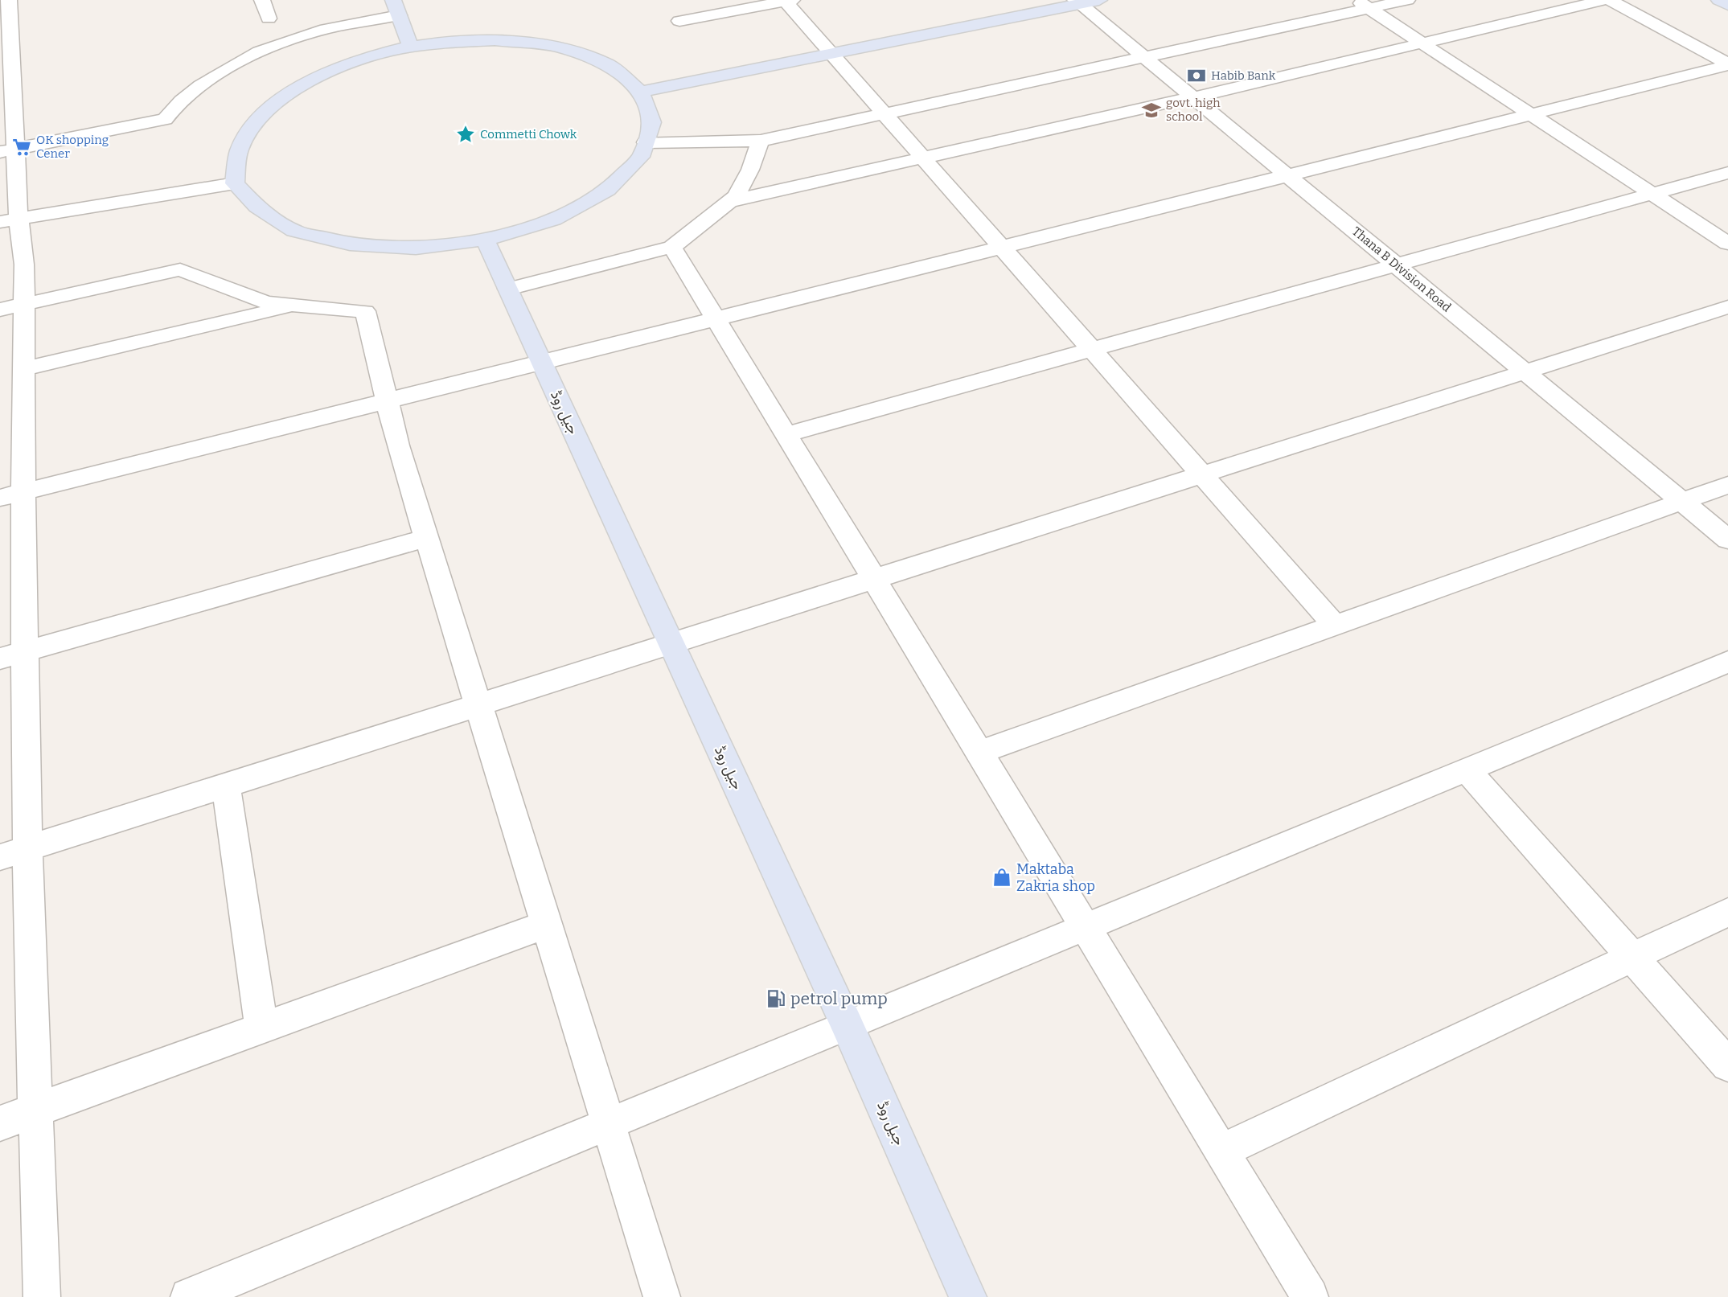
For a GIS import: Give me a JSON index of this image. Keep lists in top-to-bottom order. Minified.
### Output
{"streets":{"main road":["جیل روڈ"],"street":["Thana B Division Road"]},"places":{"bank":["Habib Bank"],"school or university":["govt. high school"],"place":["Commetti Chowk"],"supermarket":["OK shopping Cener"],"shop":["Maktaba Zakria shop"],"fuel station":["petrol pump"]}}
